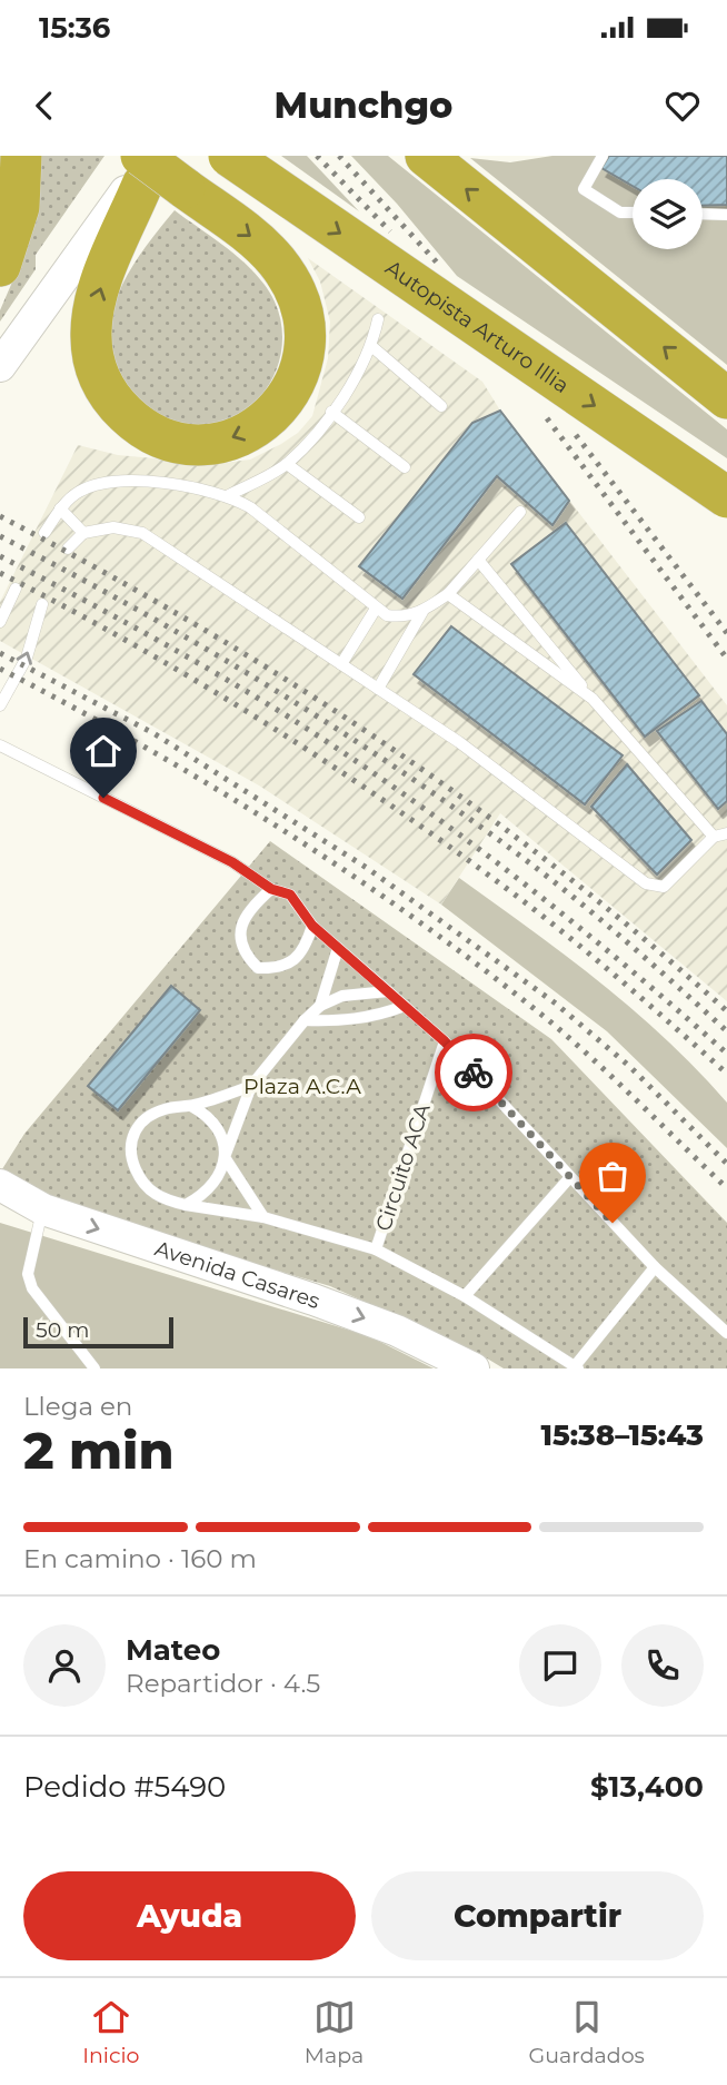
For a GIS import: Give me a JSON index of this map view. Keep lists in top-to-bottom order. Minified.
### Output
{"streets":{"highway":["Autopista Arturo Illia"],"street":["Avenida Casares"],"lane":["Circuito ACA"]},"one_way":["Avenida Casares"],"parks":["Plaza A.C.A"],"scale_bar":"50 m","page":{"status":"15:36","header":"Munchgo","scale":"50 m","heading":["2 min","Llega en","15:38–15:43"],"panel":["Mateo","Repartidor · 4.5","Pedido #5490","$13,400"],"bar":"En camino · 160 m","buttons":["Ayuda","Compartir"],"tabs":["Inicio","Mapa","Guardados"]}}
